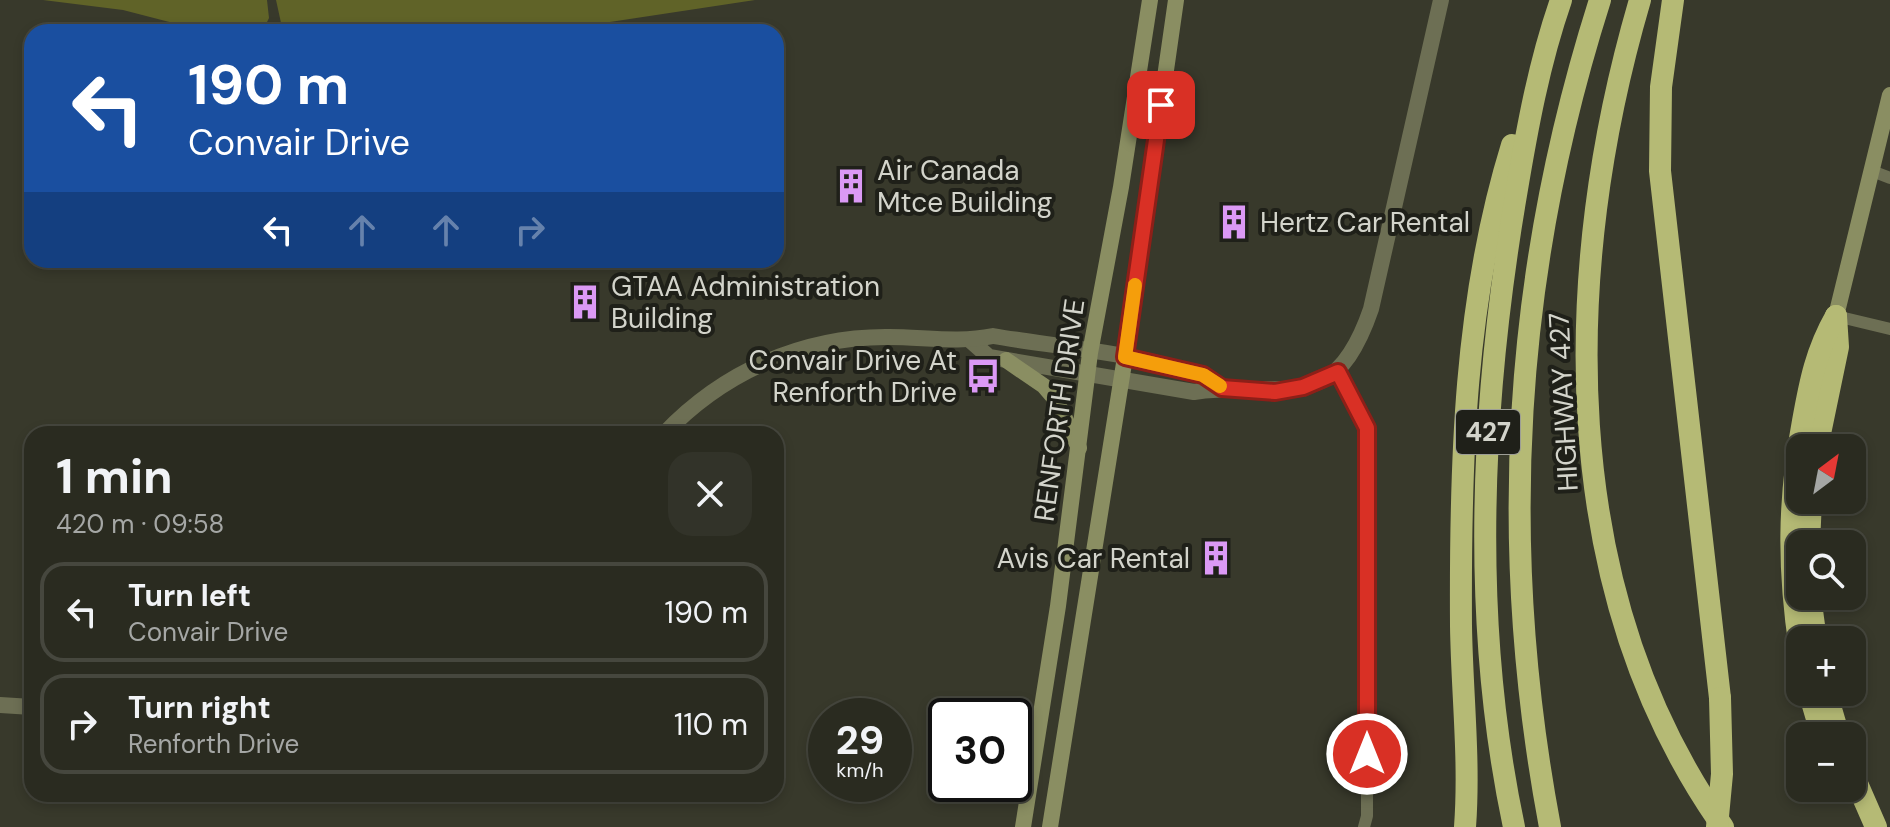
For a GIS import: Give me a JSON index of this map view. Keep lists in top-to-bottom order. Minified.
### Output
{"streets":{"highway":["HIGHWAY 427","427"],"main road":["RENFORTH DRIVE"]},"places":{"building":["Air Canada Mtce Building","Hertz Car Rental","GTAA Administration Building","Avis Car Rental"],"bus stop":["Convair Drive At Renforth Drive"]},"north":"top right","page":{"turn":["190 m","Convair Drive"],"heading":["1 min","420 m · 09:58"],"map_buttons":["+","−"],"list":[{"name":"Turn left","note":"Convair Drive","value":"190 m"},{"name":"Turn right","note":"Renforth Drive","value":"110 m"}],"speed":"29 km/h","limit":"30"}}
